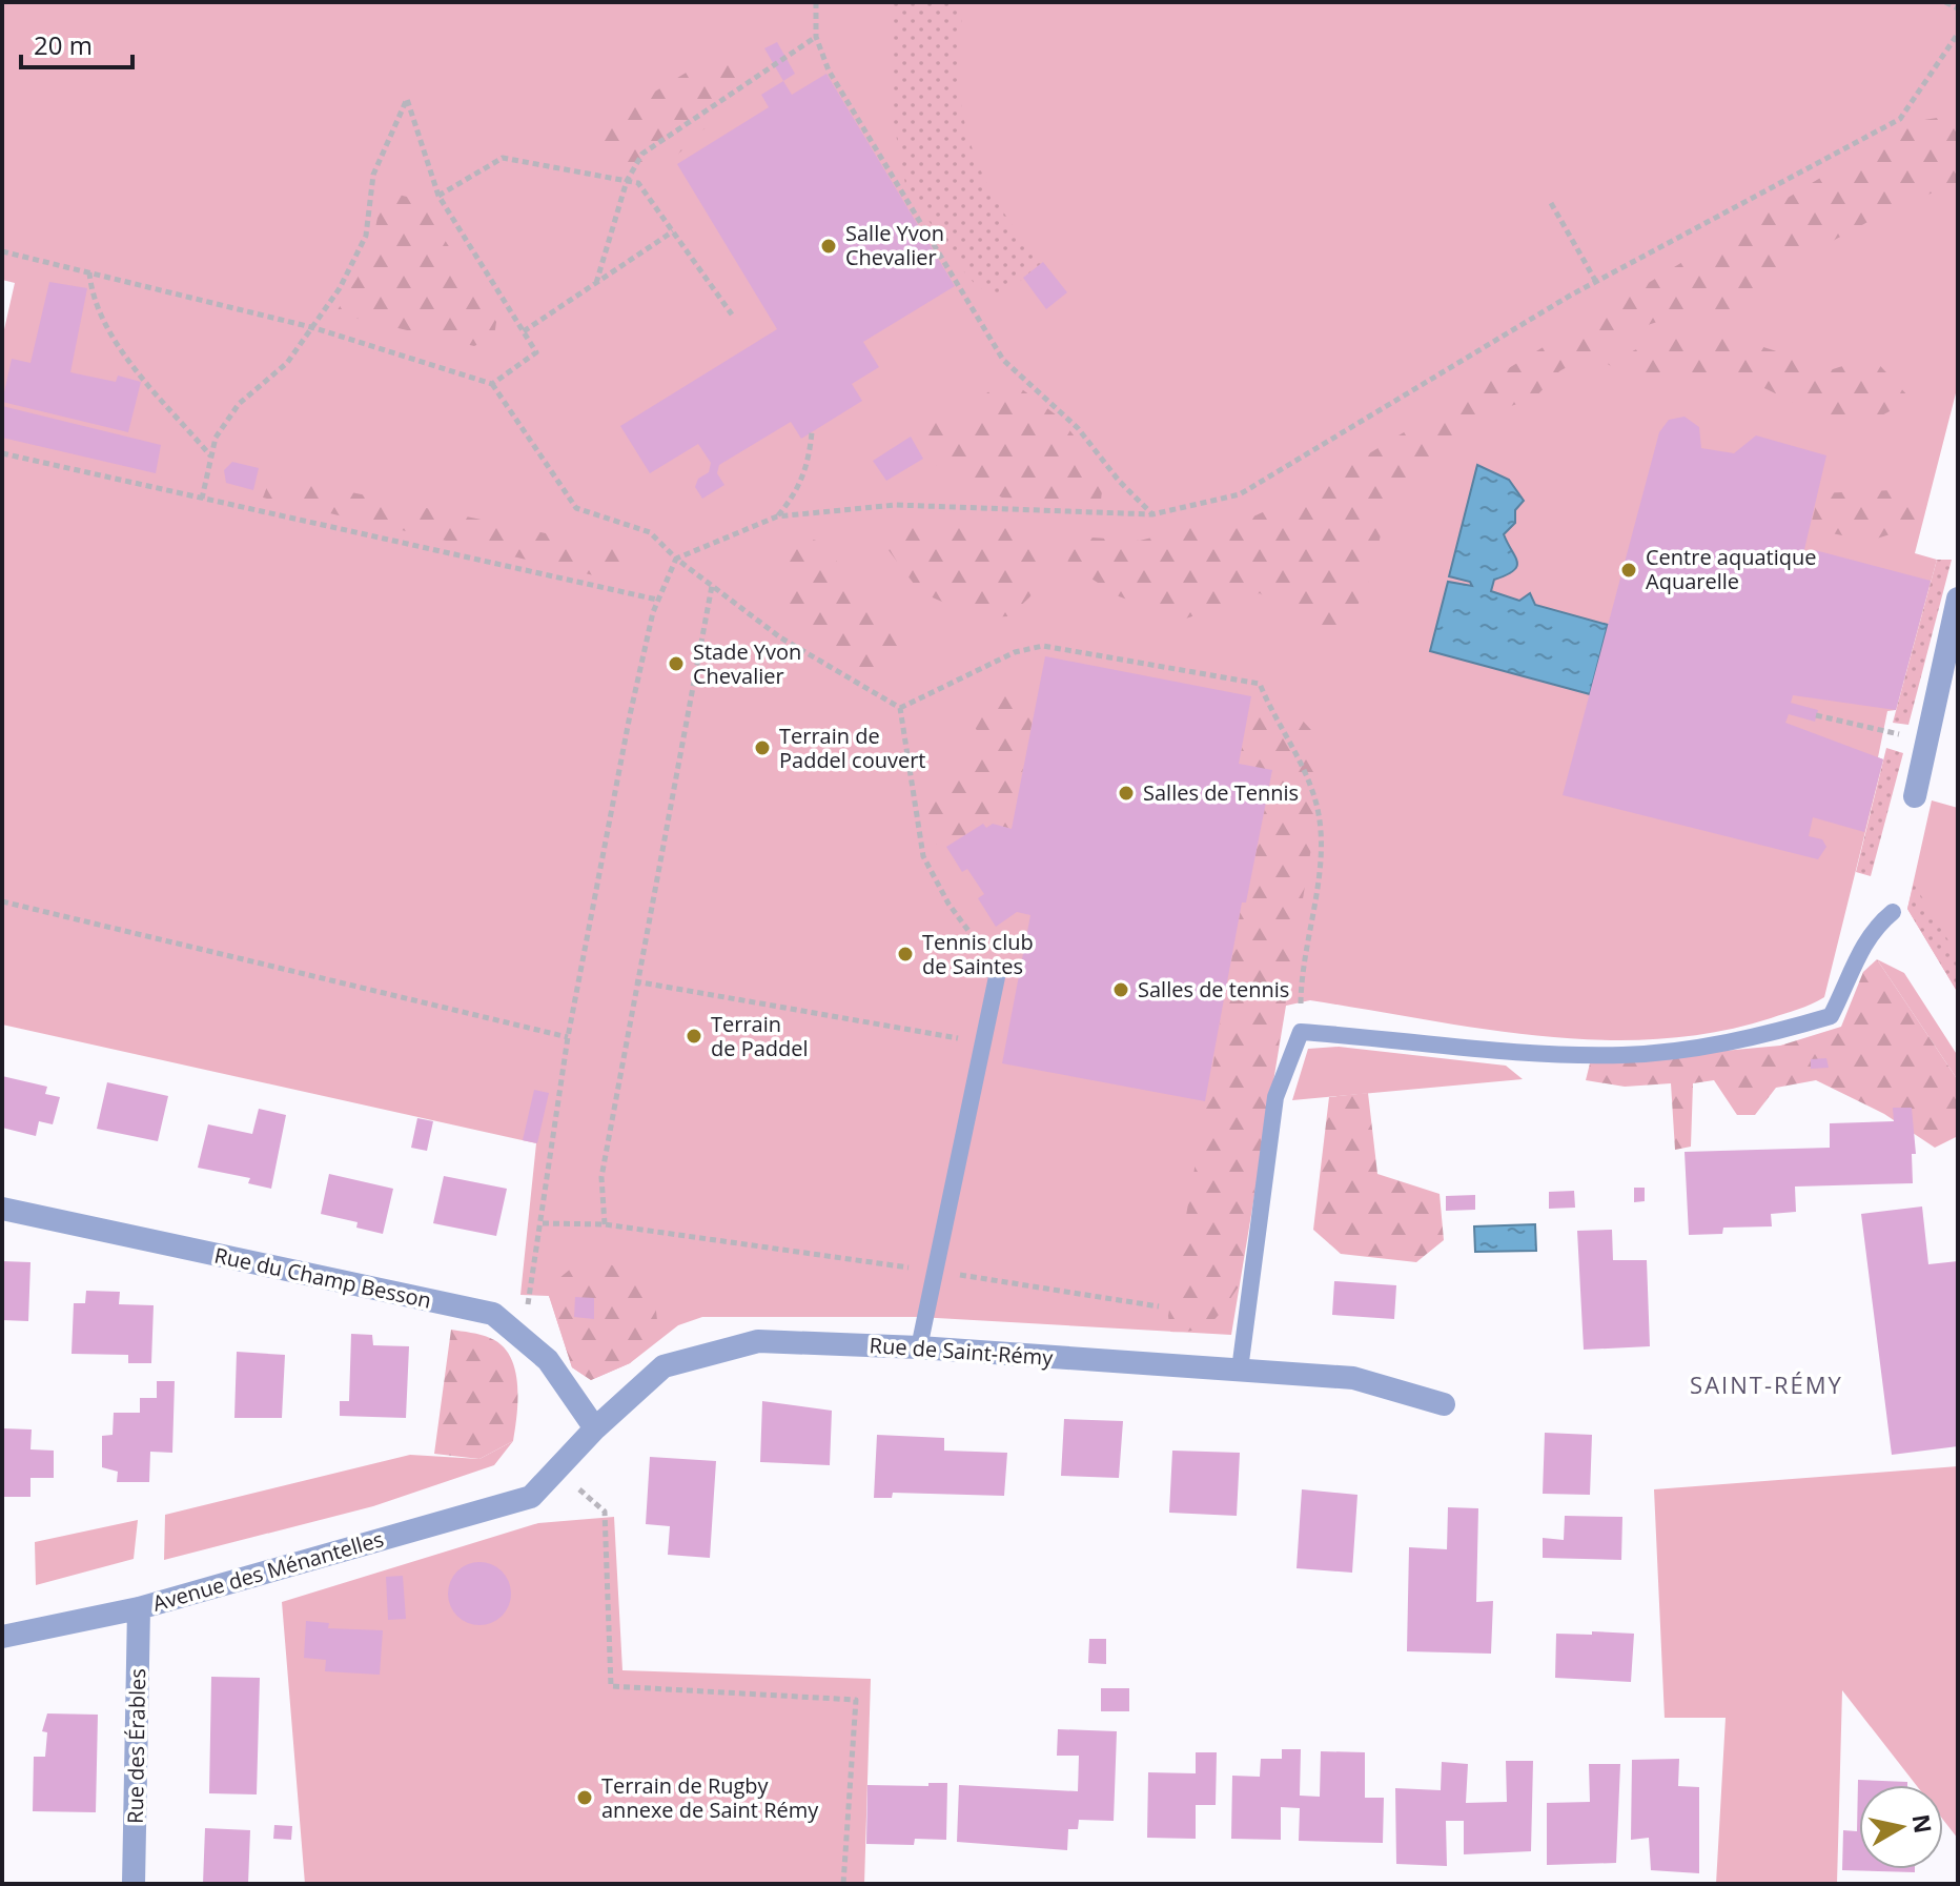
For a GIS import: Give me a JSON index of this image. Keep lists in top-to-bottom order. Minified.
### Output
{"streets":{"street":["Rue du Champ Besson","Rue de Saint-Rémy","Avenue des Ménantelles","Rue des Érables"]},"crossings":[["Rue du Champ Besson","Rue de Saint-Rémy"],["Rue de Saint-Rémy","Avenue des Ménantelles"],["Avenue des Ménantelles","Rue des Érables"]],"districts":["SAINT-RÉMY"],"places":["Salle Yvon Chevalier","Centre aquatique Aquarelle","Stade Yvon Chevalier","Terrain de Paddel couvert","Salles de Tennis","Tennis club de Saintes","Salles de tennis","Terrain de Paddel","Terrain de Rugby annexe de Saint Rémy"],"scale_bar":"20 m","north":"right"}
